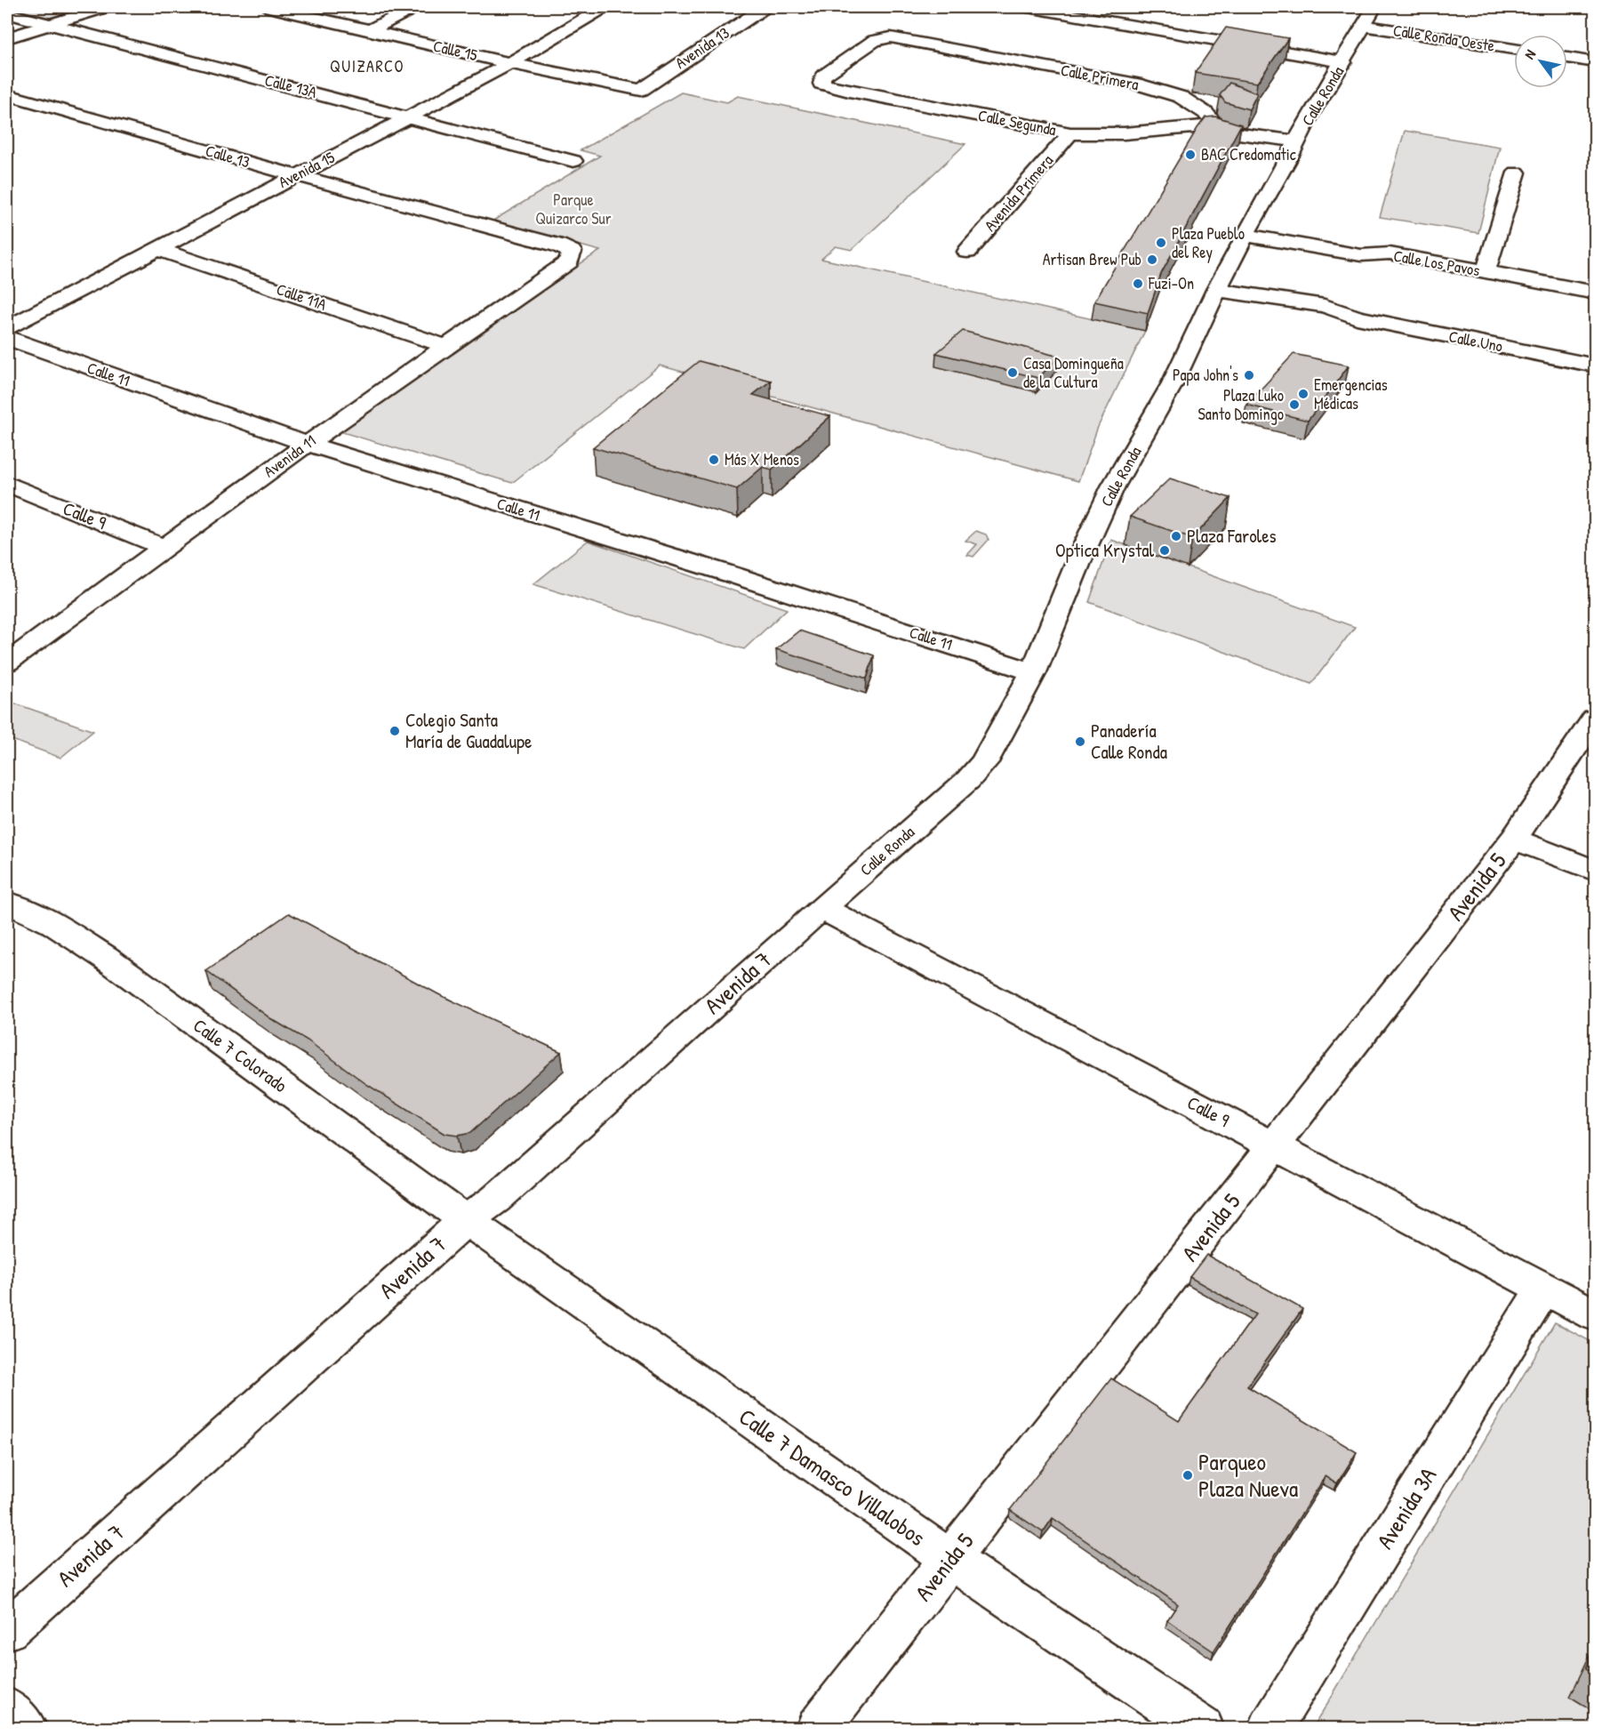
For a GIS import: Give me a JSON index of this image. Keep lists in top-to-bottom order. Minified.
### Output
{"streets":{"street":["Calle Ronda Oeste","Avenida 13","Calle 15","Calle Primera","Calle 13A","Calle Ronda","Calle Segunda","Calle 13","Avenida 15","Avenida Primera","Calle Los Pavos","Calle 11A","Calle Uno","Calle 11","Avenida 11","Calle 9","Avenida 5","Avenida 7","Calle 7 Colorado","Calle 7 Damasco Villalobos","Avenida 3A"]},"crossings":[["Calle Ronda Oeste","Calle Ronda"],["Avenida 13","Calle 15"],["Calle 15","Avenida 15"],["Calle Primera","Calle Ronda"],["Calle Primera","Calle Segunda"],["Calle 13A","Avenida 15"],["Calle Ronda","Calle Los Pavos"],["Calle Ronda","Calle Uno"],["Calle Ronda","Calle 11"],["Calle Ronda","Calle 9"],["Calle Ronda","Avenida 7"],["Calle Segunda","Avenida Primera"],["Calle 13","Avenida 15"],["Calle 13","Avenida 11"],["Avenida 15","Calle 11A"],["Calle 11A","Avenida 11"],["Calle 11","Avenida 11"],["Avenida 11","Calle 9"],["Calle 9","Avenida 5"],["Calle 9","Avenida 7"],["Calle 9","Avenida 3A"],["Avenida 5","Calle 7 Damasco Villalobos"],["Avenida 7","Calle 7 Colorado"],["Avenida 7","Calle 7 Damasco Villalobos"],["Calle 7 Colorado","Calle 7 Damasco Villalobos"]],"districts":["QUIZARCO"],"parks":["Parque Quizarco Sur"],"places":["BAC Credomatic","Plaza Pueblo del Rey","Artisan Brew Pub","Fuzi-On","Casa Domingueña de la Cultura","Papa John's","Emergencias Médicas","Plaza Luko Santo Domingo","Más X Menos","Plaza Faroles","Optica Krystal","Colegio Santa María de Guadalupe","Panadería Calle Ronda","Parqueo Plaza Nueva"],"north":"top left"}
